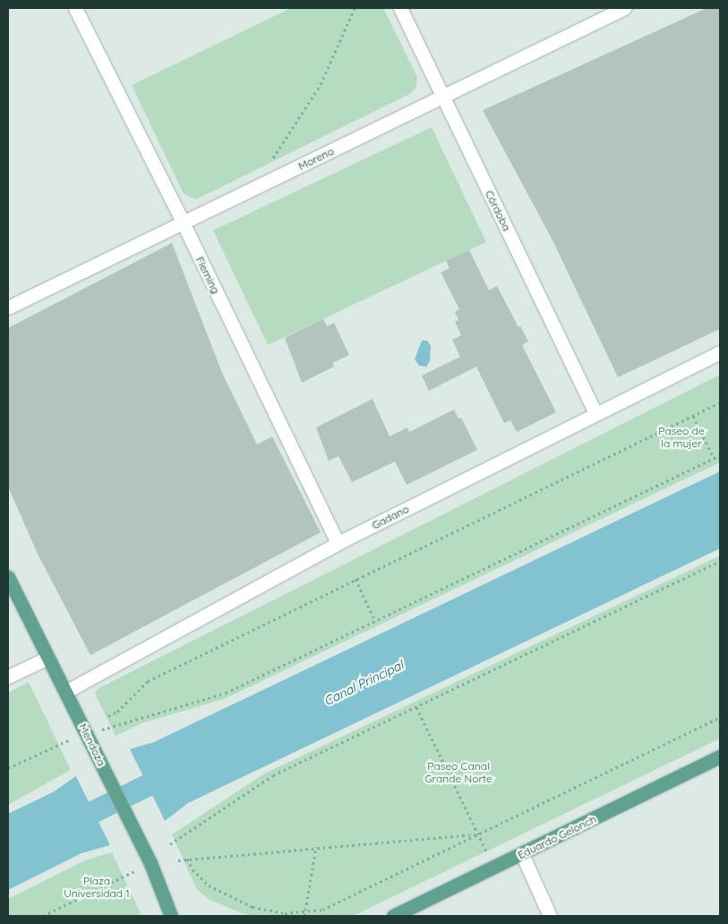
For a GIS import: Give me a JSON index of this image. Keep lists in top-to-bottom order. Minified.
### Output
{"streets":{"main road":["Mendoza","Eduardo Gelonch"],"street":["Moreno","Córdoba","Fleming","Gadano"]},"crossings":[["Moreno","Córdoba"],["Moreno","Fleming"],["Córdoba","Gadano"],["Fleming","Gadano"],["Gadano","Mendoza"]],"water":["Canal Principal"],"parks":["Paseo de la mujer","Paseo Canal Grande Norte","Plaza Universidad 1"]}
